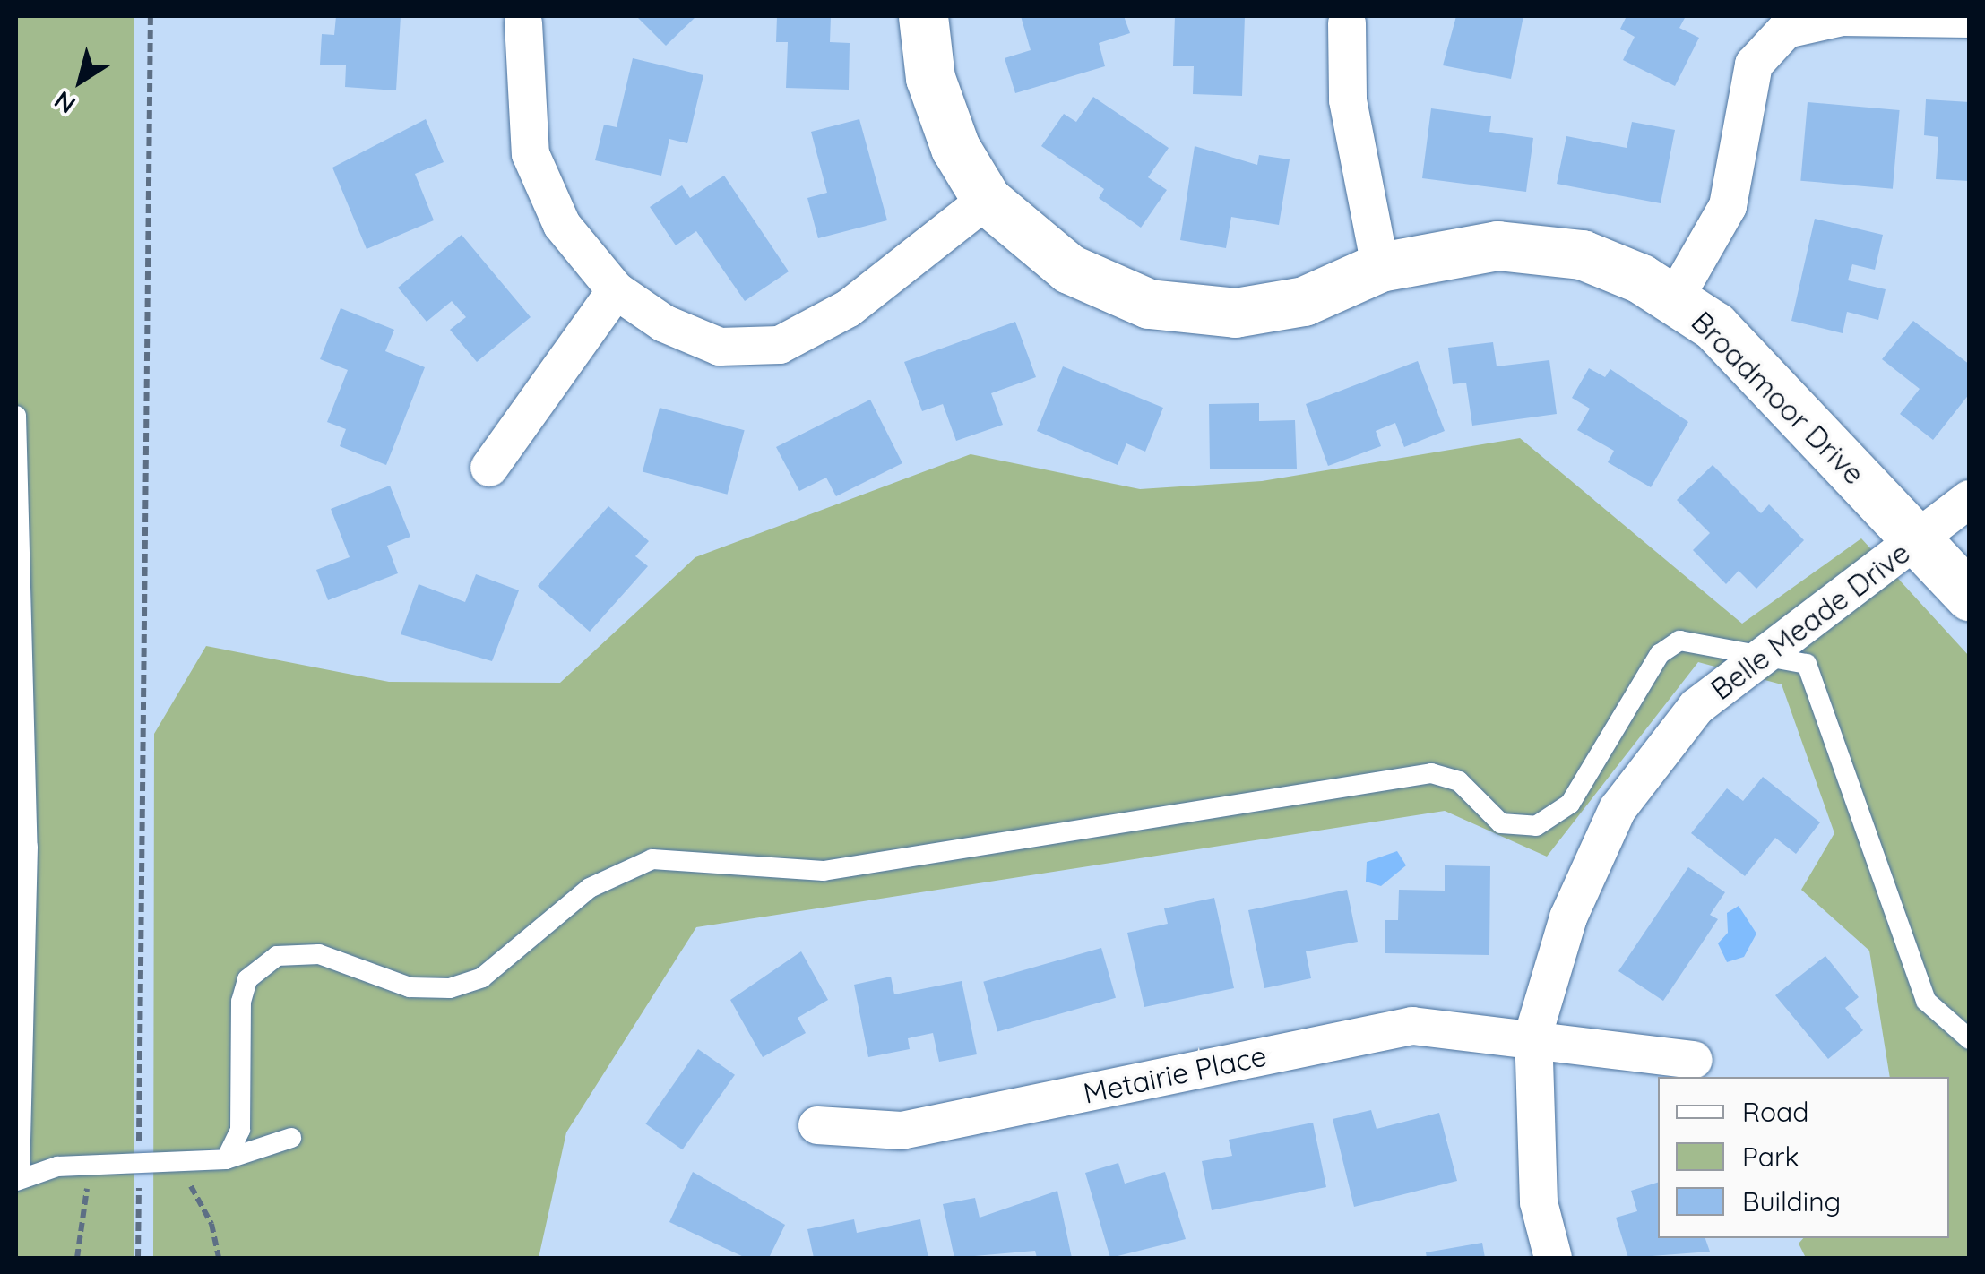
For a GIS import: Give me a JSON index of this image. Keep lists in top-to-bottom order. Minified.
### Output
{"streets":{"street":["Broadmoor Drive","Belle Meade Drive","Metairie Place"]},"crossings":[["Broadmoor Drive","Belle Meade Drive"],["Belle Meade Drive","Metairie Place"]],"legend":["Road","Park","Building"],"north":"bottom left"}
